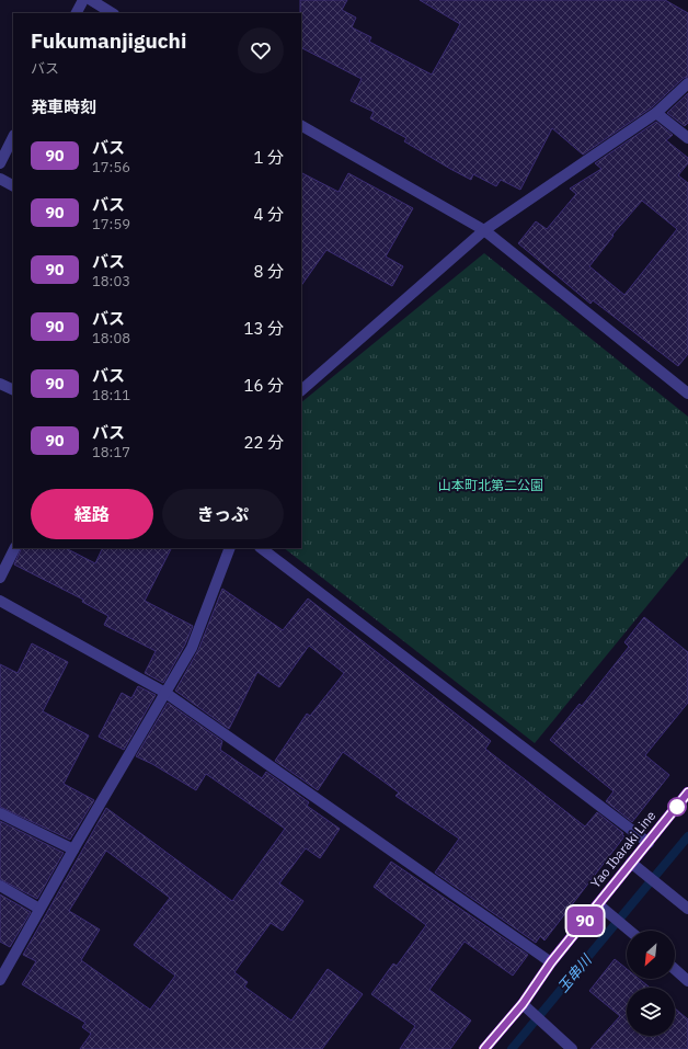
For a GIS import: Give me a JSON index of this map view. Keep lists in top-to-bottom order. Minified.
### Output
{"streets":{"main road":["Yao Ibaraki Line"]},"water":["玉串川"],"parks":["山本町北第二公園"],"lines":["bus line 90"],"north":"bottom left","page":{"on_map":"90","heading":[["Fukumanjiguchi","バス"],"発車時刻"],"list":[{"mark":"90","name":"バス","note":"17:56","value":"1 分"},{"mark":"90","name":"バス","note":"17:59","value":"4 分"},{"mark":"90","name":"バス","note":"18:03","value":"8 分"},{"mark":"90","name":"バス","note":"18:08","value":"13 分"},{"mark":"90","name":"バス","note":"18:11","value":"16 分"},{"mark":"90","name":"バス","note":"18:17","value":"22 分"}],"buttons":["経路","きっぷ"]}}
